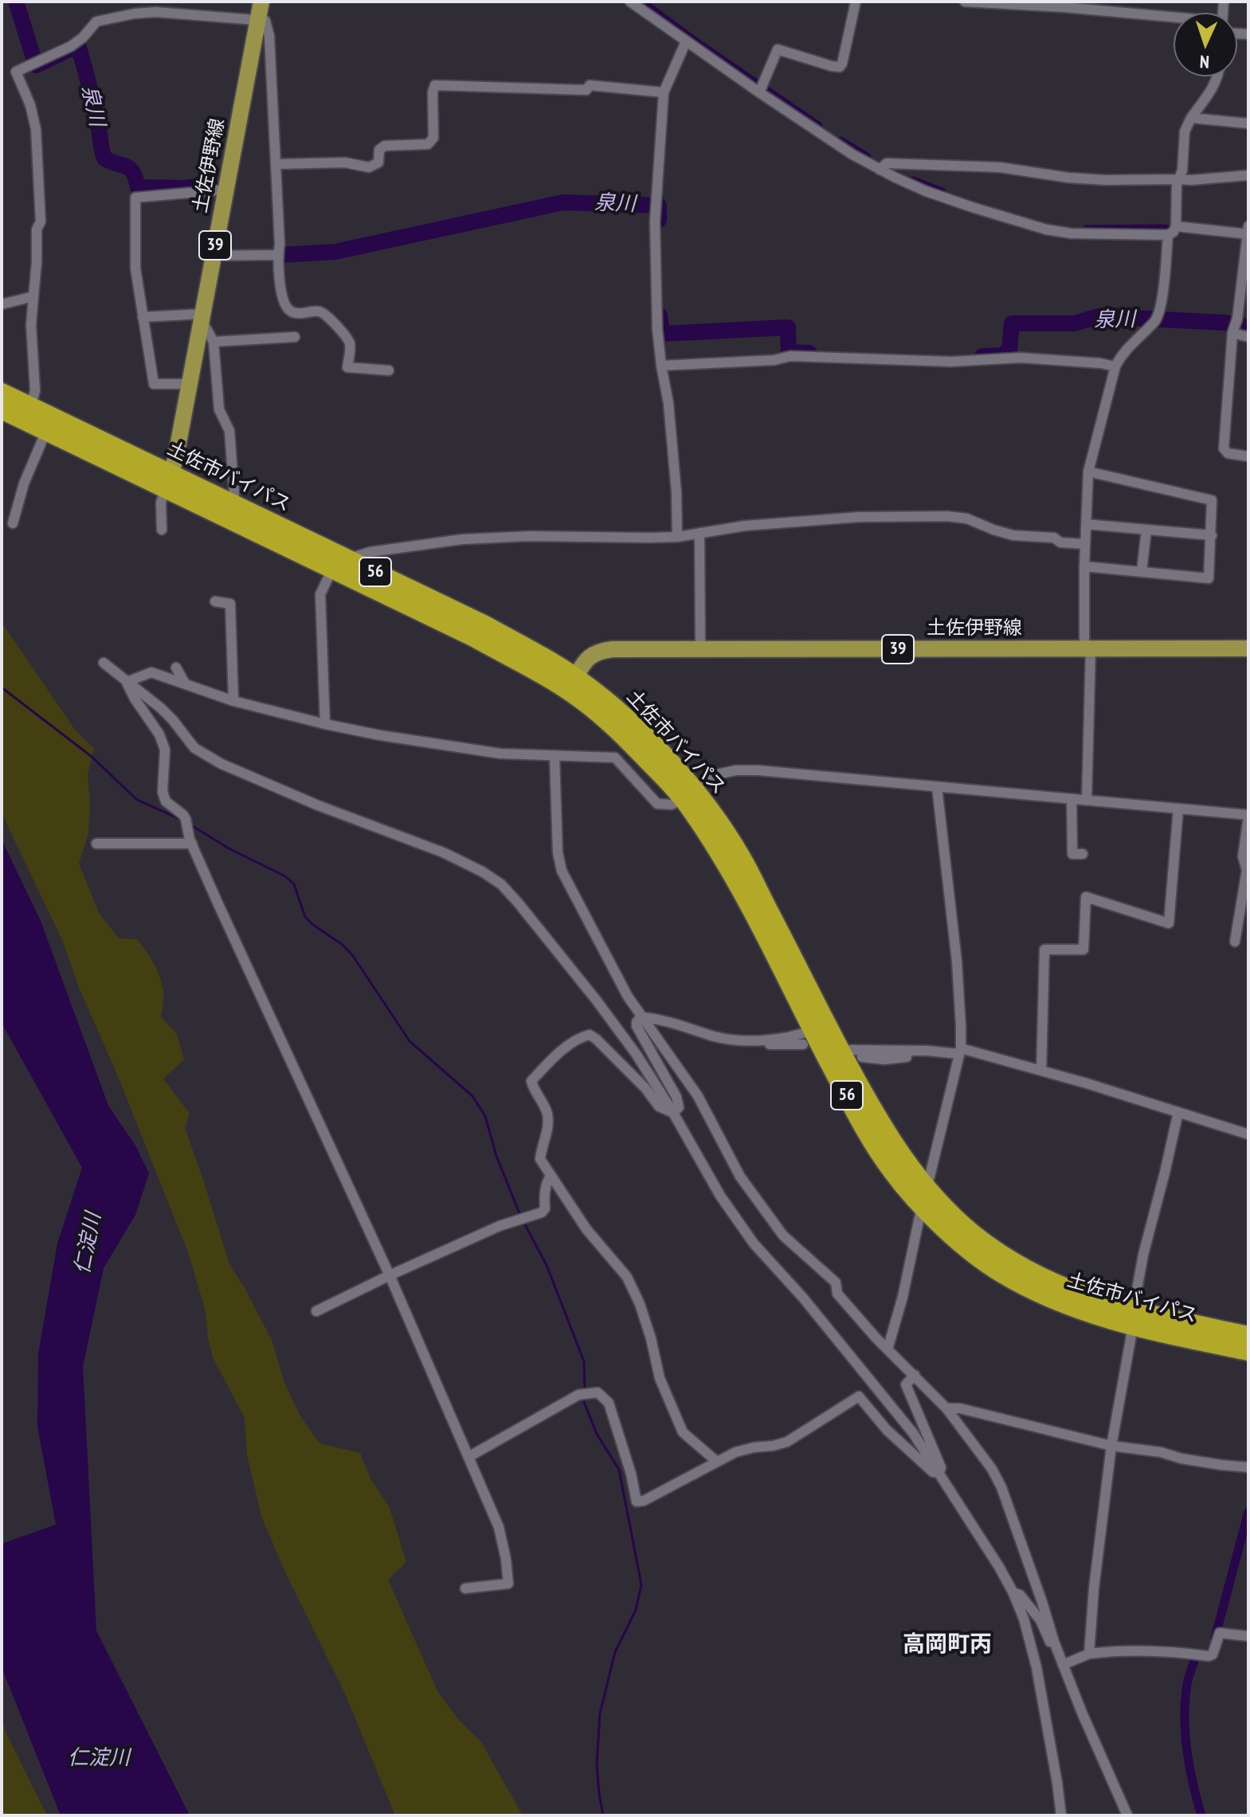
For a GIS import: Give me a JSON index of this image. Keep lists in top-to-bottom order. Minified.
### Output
{"streets":{"highway":["土佐市バイパス","56"],"main road":["土佐伊野線","39"]},"crossings":[["土佐伊野線","土佐市バイパス"]],"districts":["高岡町丙"],"water":["泉川","仁淀川"],"north":"bottom"}
